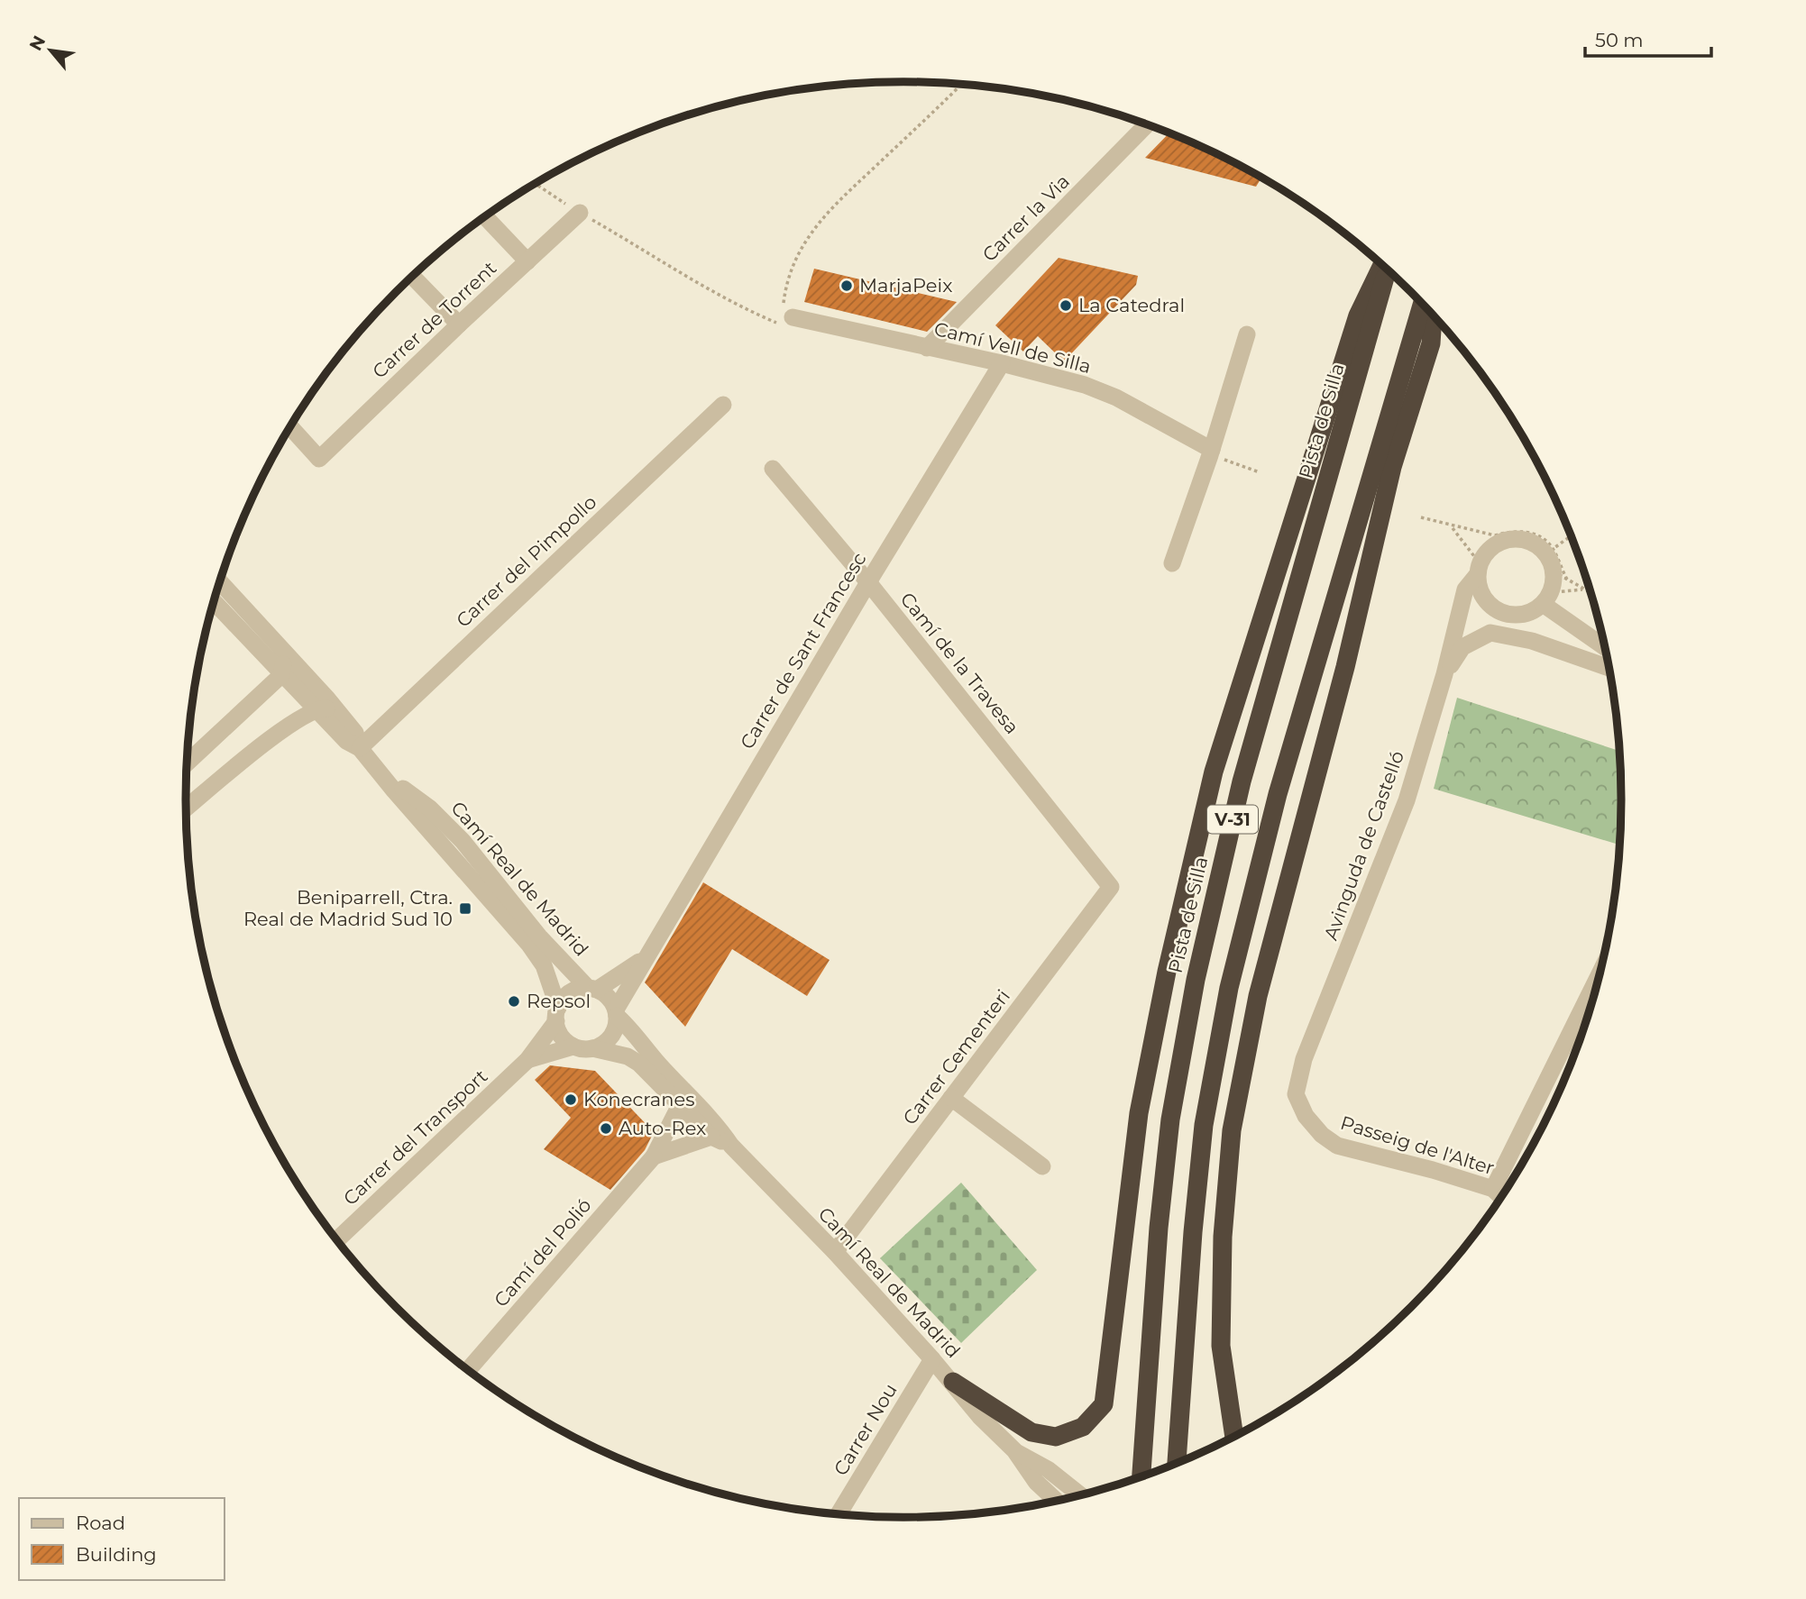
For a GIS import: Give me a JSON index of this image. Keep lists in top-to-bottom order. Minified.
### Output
{"streets":{"highway":["Pista de Silla","V-31"],"street":["Carrer la Via","Carrer de Torrent","Camí Vell de Silla","Carrer del Pimpollo","Carrer de Sant Francesc","Camí de la Travesa","Avinguda de Castelló","Camí Real de Madrid","Carrer Cementeri","Carrer del Transport","Passeig de l'Alter","Camí del Polió","Carrer Nou"]},"crossings":[["Carrer la Via","Camí Vell de Silla"],["Camí Vell de Silla","Carrer de Sant Francesc"],["Carrer del Pimpollo","Camí Real de Madrid"],["Carrer de Sant Francesc","Camí de la Travesa"],["Carrer de Sant Francesc","Camí Real de Madrid"],["Carrer de Sant Francesc","Carrer del Transport"],["Camí de la Travesa","Carrer Cementeri"],["Avinguda de Castelló","Passeig de l'Alter"],["Camí Real de Madrid","Carrer Cementeri"],["Camí Real de Madrid","Carrer del Transport"],["Camí Real de Madrid","Camí del Polió"],["Camí Real de Madrid","Carrer Nou"]],"places":{"other":["MarjaPeix","La Catedral","Repsol","Konecranes","Auto-Rex"],"transit":["Beniparrell, Ctra. Real de Madrid Sud 10"]},"legend":["Road","Building"],"scale_bar":"50 m","north":"top left"}
